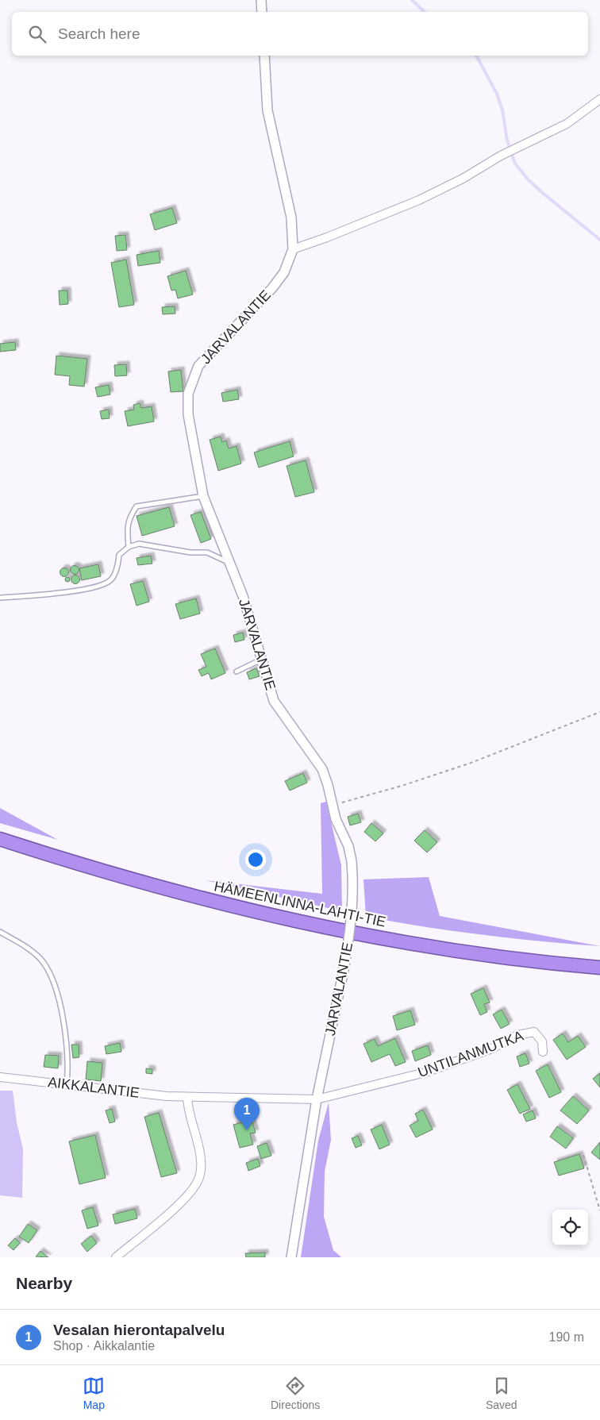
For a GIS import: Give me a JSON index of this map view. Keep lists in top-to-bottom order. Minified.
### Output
{"streets":{"highway":["HÄMEENLINNA-LAHTI-TIE"],"street":["JARVALANTIE","UNTILANMUTKA","AIKKALANTIE"]},"crossings":[["JARVALANTIE","UNTILANMUTKA"],["JARVALANTIE","AIKKALANTIE"],["UNTILANMUTKA","AIKKALANTIE"]],"page":{"search":"Search here","pins":"1","heading":"Nearby","list":[{"mark":"1","name":"Vesalan hierontapalvelu","note":"Shop · Aikkalantie","value":"190 m"}],"nav":["Map","Directions","Saved"]}}
